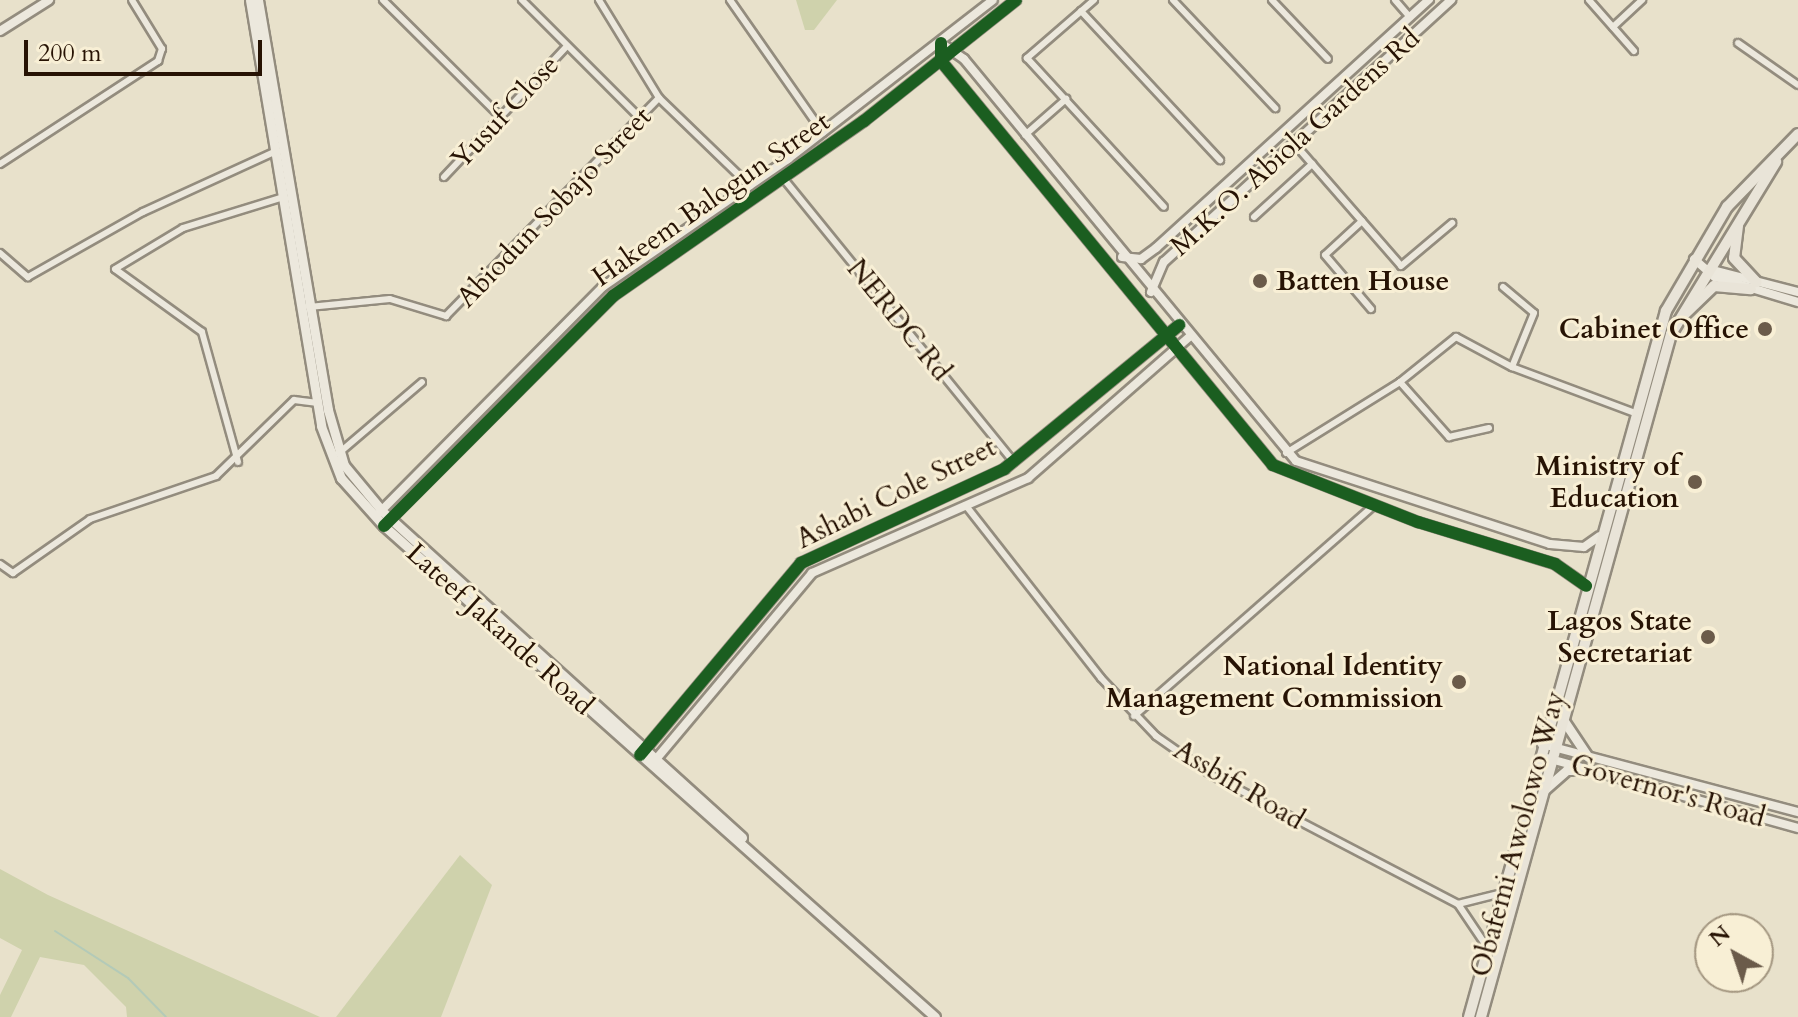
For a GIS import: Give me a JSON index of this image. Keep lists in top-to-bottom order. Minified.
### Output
{"streets":{"main road":["Lateef Jakande Road","Obafemi Awolowo Way"],"street":["Yusuf Close","M.K.O. Abiola Gardens Rd","Hakeem Balogun Street","Abiodun Sobajo Street","NERDC Rd","Ashabi Cole Street","Assbifi Road","Governor's Road"]},"crossings":[["Hakeem Balogun Street","Abiodun Sobajo Street"],["Hakeem Balogun Street","NERDC Rd"],["Hakeem Balogun Street","Lateef Jakande Road"],["Abiodun Sobajo Street","Lateef Jakande Road"],["NERDC Rd","Ashabi Cole Street"],["Ashabi Cole Street","Lateef Jakande Road"],["Ashabi Cole Street","Assbifi Road"],["Governor's Road","Obafemi Awolowo Way"]],"places":["Batten House","Cabinet Office","Ministry of Education","Lagos State Secretariat","National Identity Management Commission"],"scale_bar":"200 m","north":"top left"}
